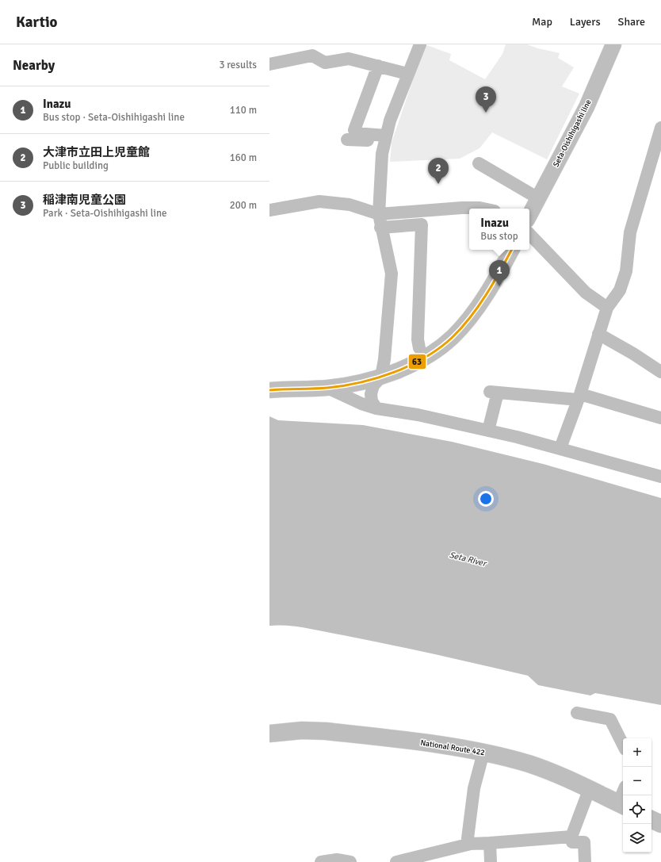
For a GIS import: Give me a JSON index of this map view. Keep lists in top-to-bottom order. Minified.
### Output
{"streets":{"highway":["National Route 422"],"main road":["Seta-Oishihigashi line"]},"water":["Seta River"],"lines":["transit line 63"],"page":{"header":"Kartio","nav":["Map","Layers","Share"],"heading":["Nearby","3 results"],"list":[{"mark":"1","name":"Inazu","note":"Bus stop · Seta-Oishihigashi line","value":"110 m"},{"mark":"2","name":"大津市立田上児童館","note":"Public building","value":"160 m"},{"mark":"3","name":"稲津南児童公園","note":"Park · Seta-Oishihigashi line","value":"200 m"}],"pins":["3","2","1"],"popup":["Inazu","Bus stop"],"map_buttons":["+","−"]}}
